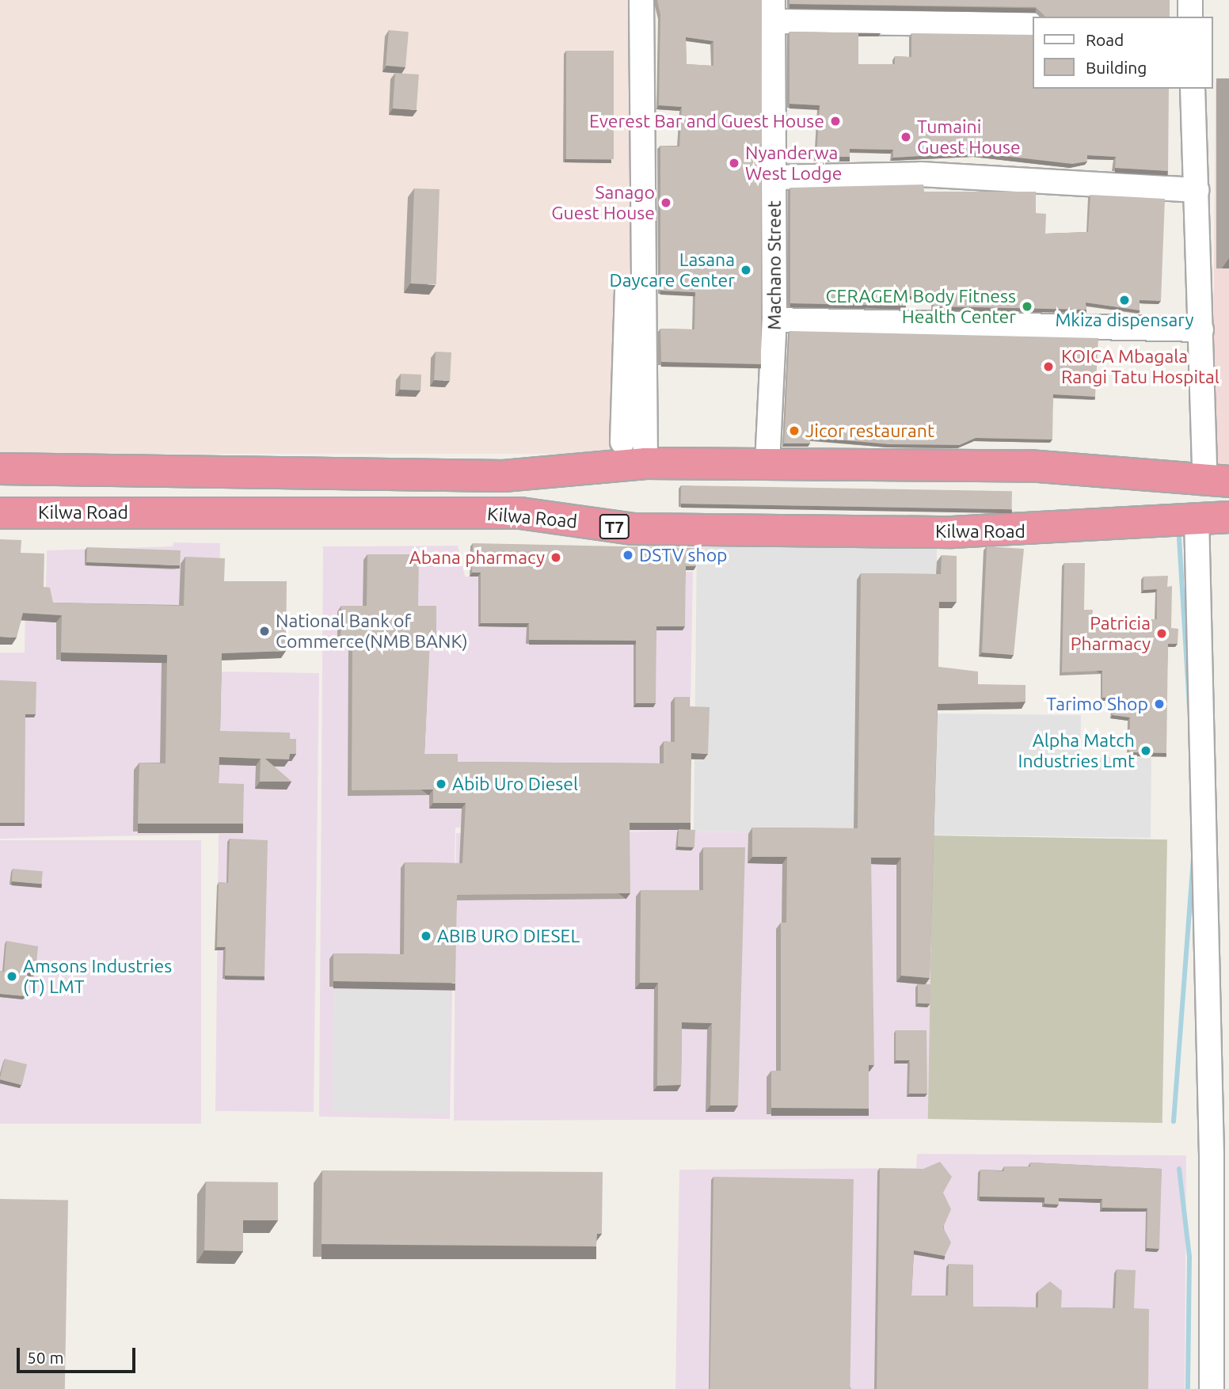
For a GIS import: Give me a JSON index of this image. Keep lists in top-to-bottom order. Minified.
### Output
{"streets":{"highway":["Kilwa Road","T7"],"street":["Machano Street"]},"places":["Everest Bar and Guest House","Tumaini Guest House","Nyanderwa West Lodge","Sanago Guest House","Lasana Daycare Center","Mkiza dispensary","CERAGEM Body Fitness Health Center","KOICA Mbagala Rangi Tatu Hospital","Jicor restaurant","DSTV shop","Abana pharmacy","National Bank of Commerce(NMB BANK)","Patricia Pharmacy","Tarimo Shop","Alpha Match Industries Lmt","Abib Uro Diesel","ABIB URO DIESEL","Amsons Industries (T) LMT"],"legend":["Road","Building"],"scale_bar":"50 m"}
